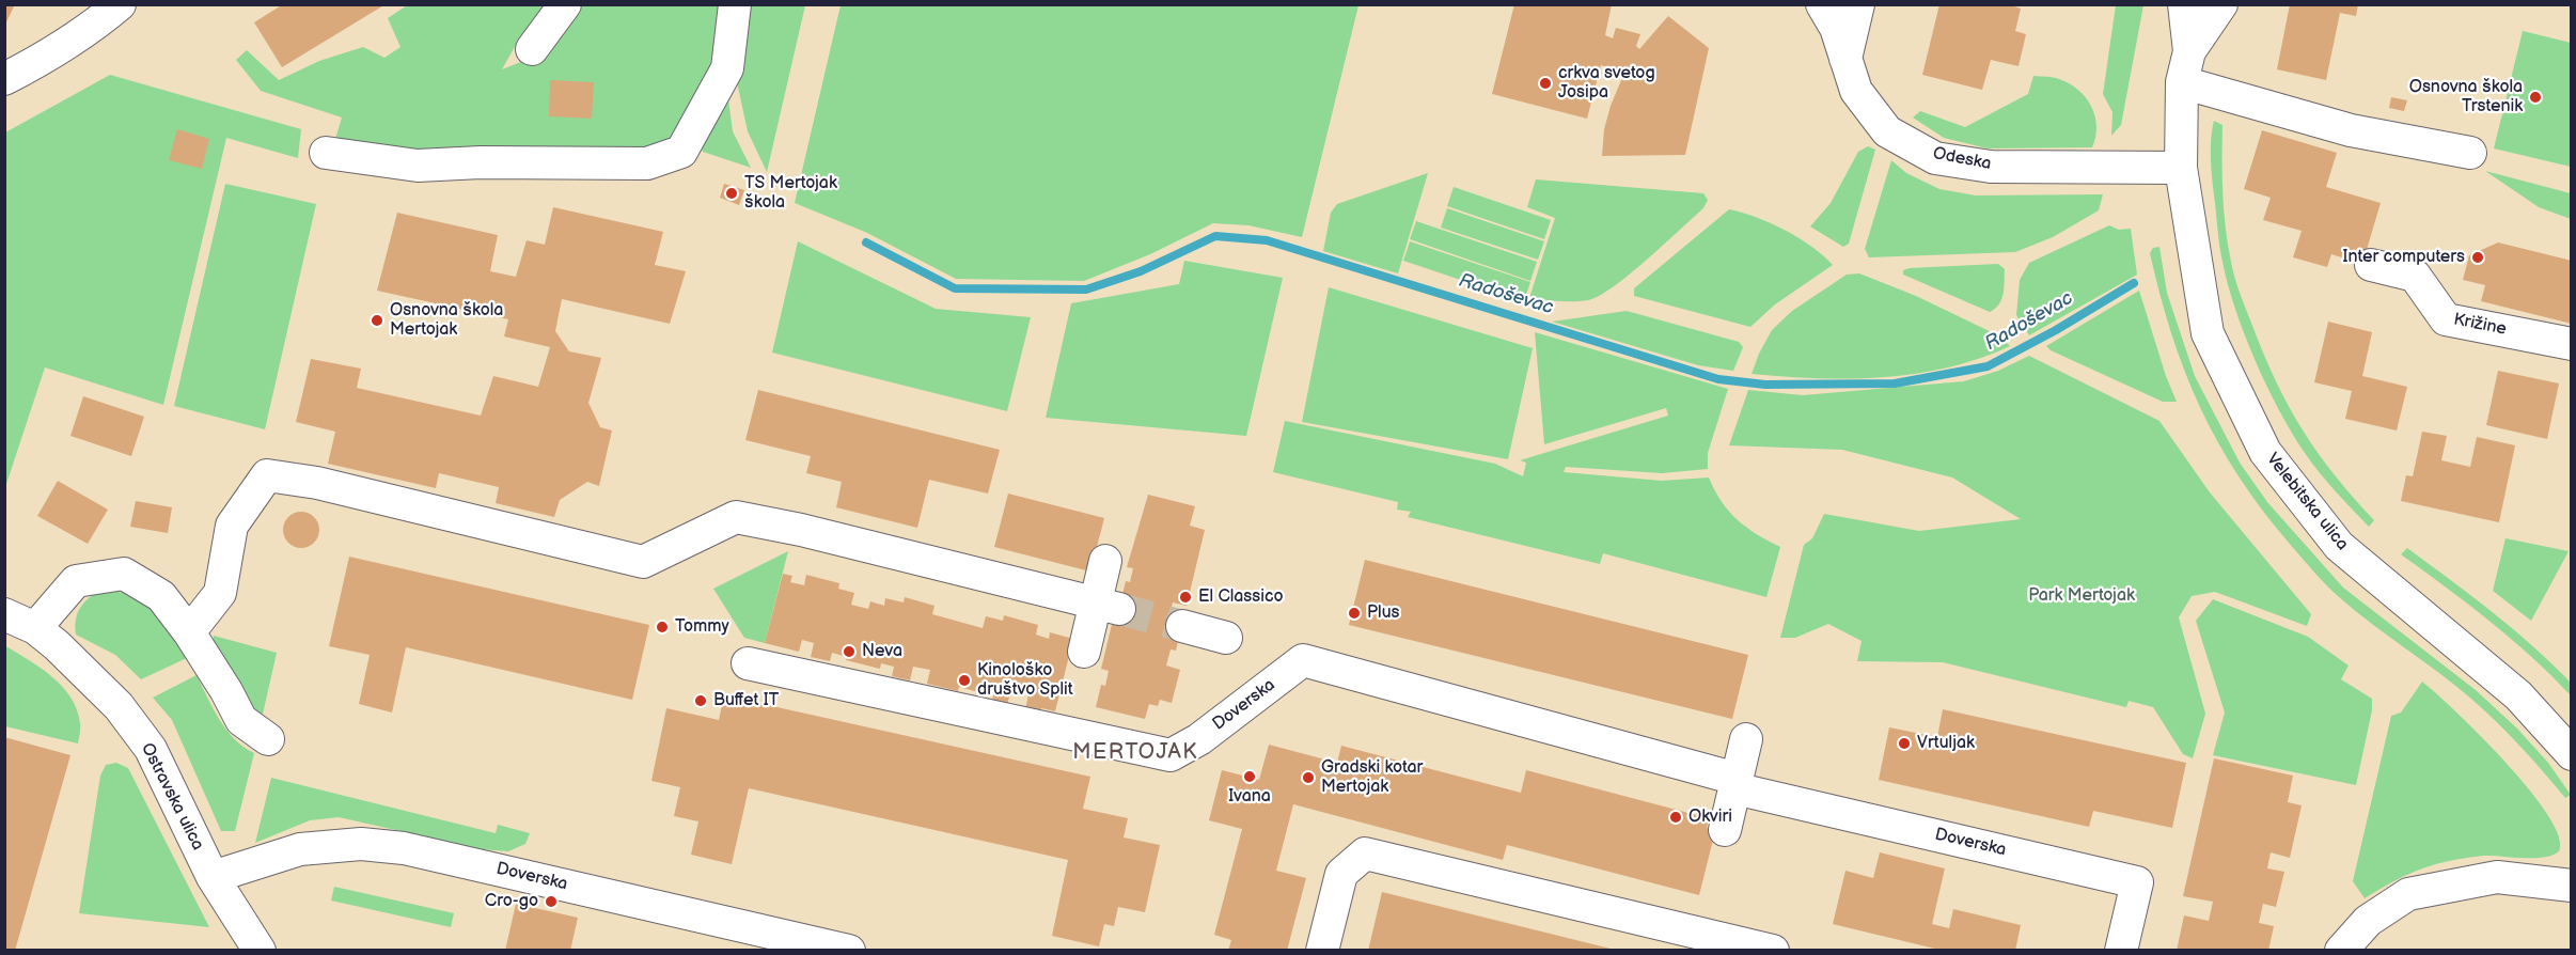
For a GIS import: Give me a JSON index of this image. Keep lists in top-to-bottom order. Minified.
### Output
{"streets":{"street":["Odeska","Križine","Velebitska ulica","Doverska","Ostravska ulica"]},"crossings":[["Odeska","Velebitska ulica"],["Doverska","Ostravska ulica"]],"districts":["MERTOJAK"],"water":["Radoševac"],"parks":["Park Mertojak"],"places":["crkva svetog Josipa","Osnovna škola Trstenik","TS Mertojak škola","Inter computers","Osnovna škola Mertojak","El Classico","Plus","Tommy","Neva","Kinološko društvo Split","Buffet IT","Vrtuljak","Ivana","Gradski kotar Mertojak","Okviri","Cro-go"]}
